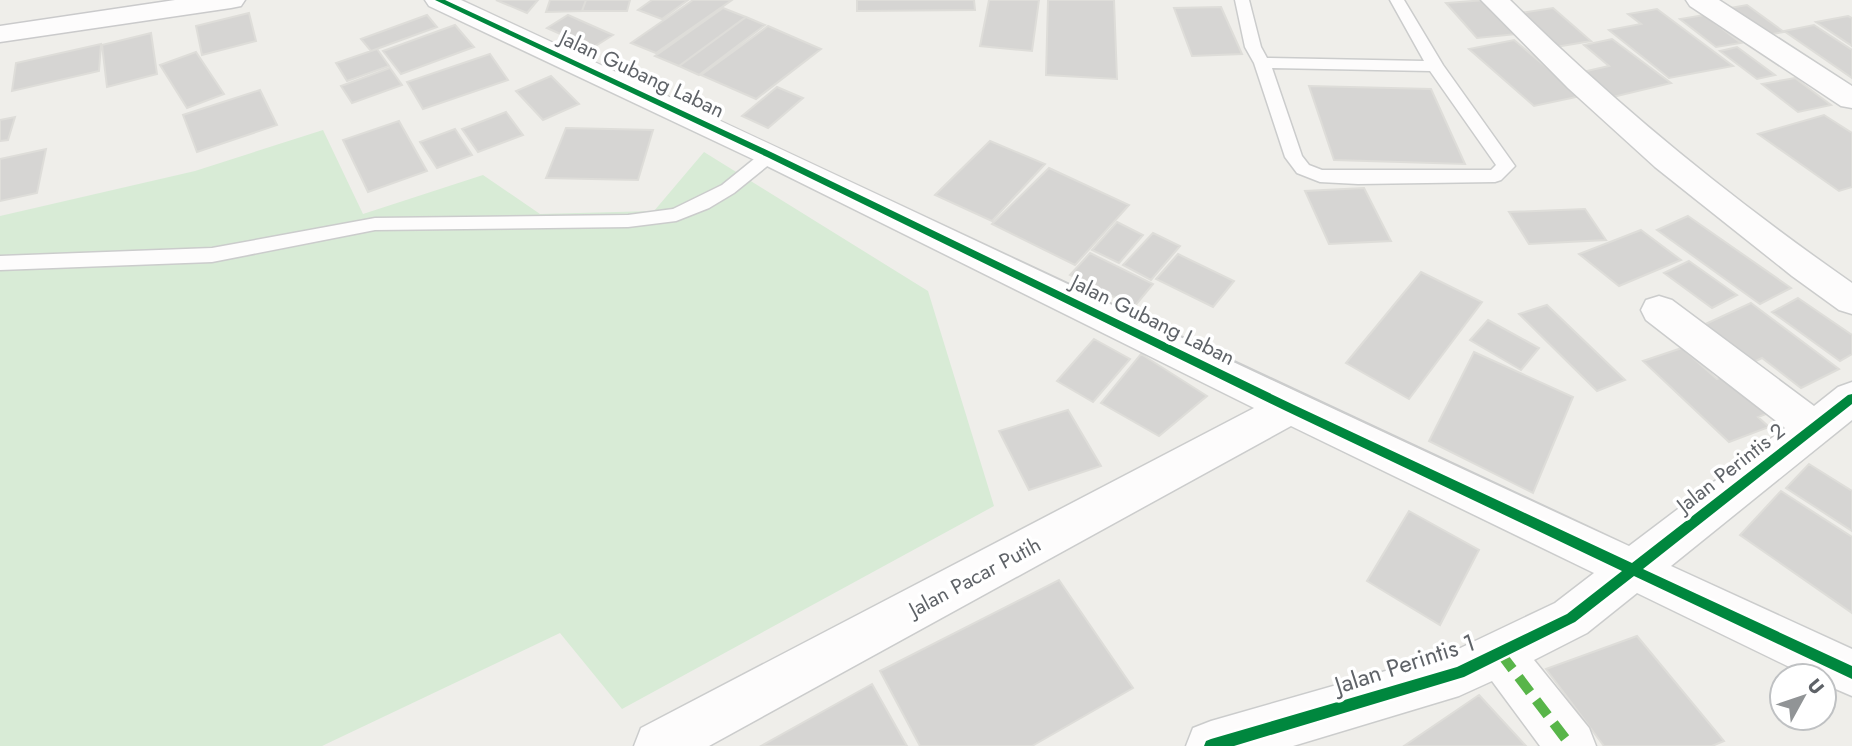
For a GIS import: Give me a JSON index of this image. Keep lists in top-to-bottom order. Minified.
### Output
{"streets":{"street":["Jalan Gubang Laban","Jalan Perintis 2","Jalan Pacar Putih","Jalan Perintis 1"]},"crossings":[["Jalan Gubang Laban","Jalan Perintis 2"],["Jalan Gubang Laban","Jalan Pacar Putih"],["Jalan Gubang Laban","Jalan Perintis 1"],["Jalan Perintis 2","Jalan Perintis 1"]],"north":"top right"}
